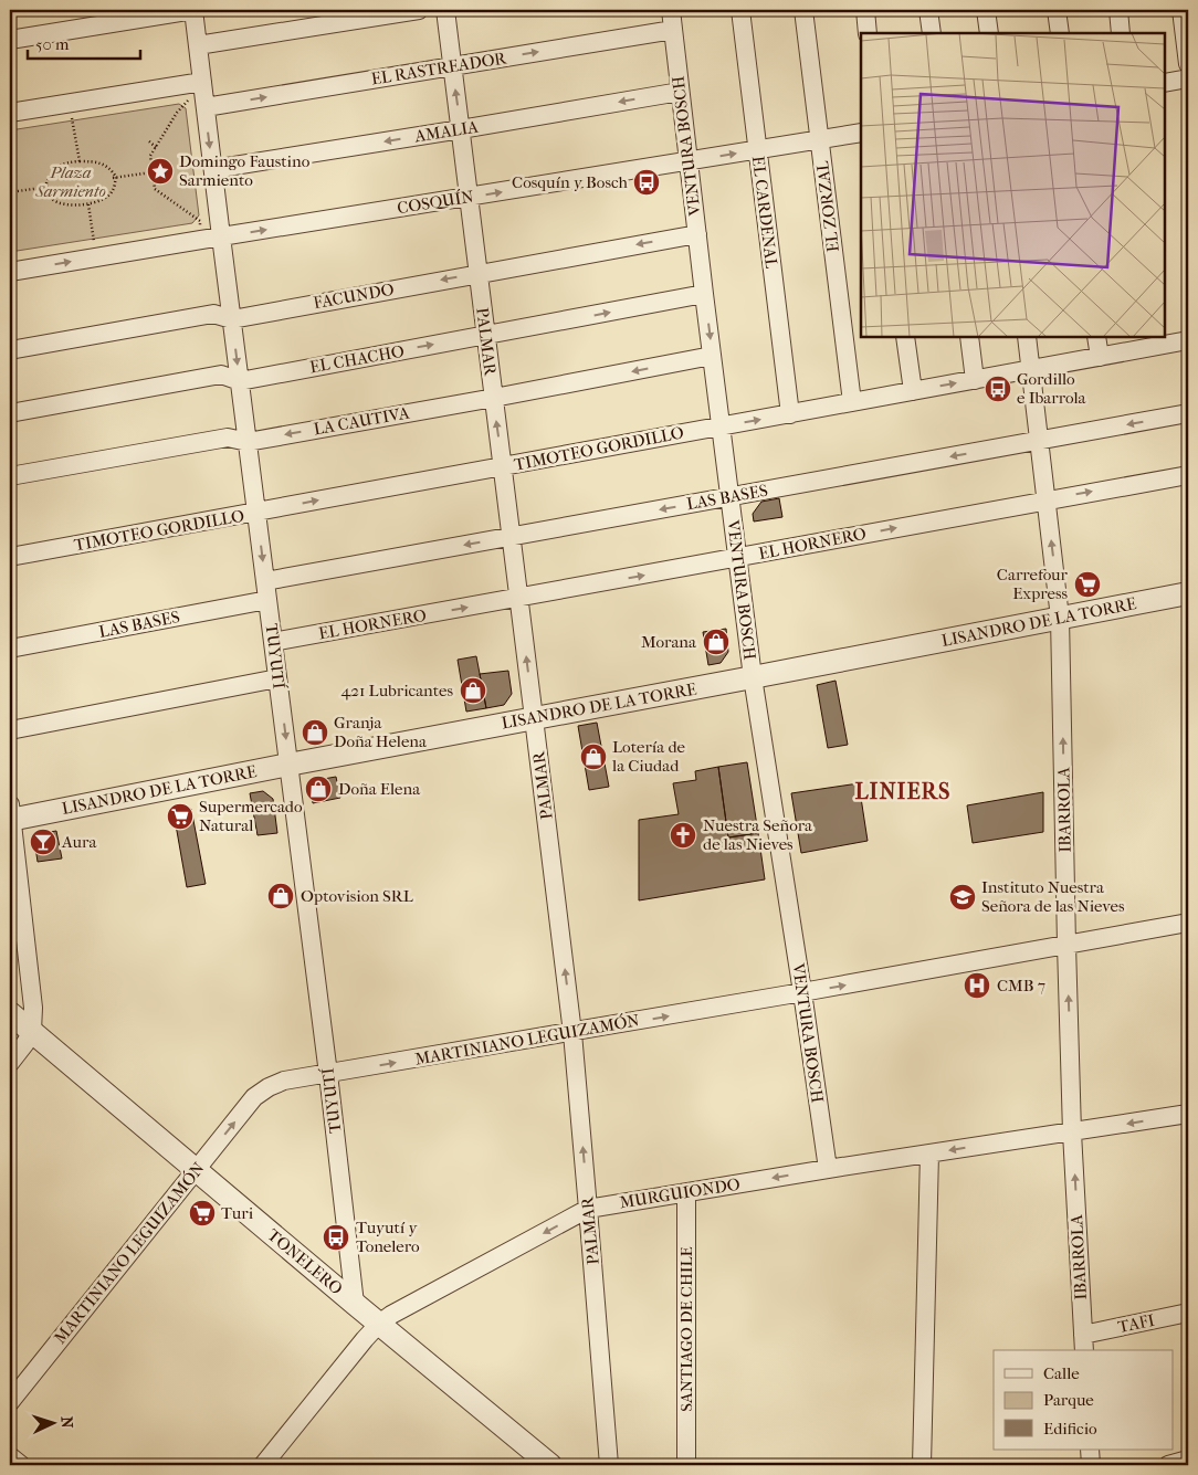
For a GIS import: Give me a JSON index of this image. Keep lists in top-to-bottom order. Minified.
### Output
{"streets":{"street":["EL RASTREADOR","AMALIA","VENTURA BOSCH","COSQUÍN","EL ZORZAL","EL CARDENAL","FACUNDO","PALMAR","EL CHACHO","LA CAUTIVA","TIMOTEO GORDILLO","LAS BASES","EL HORNERO","LISANDRO DE LA TORRE","TUYUTÍ","IBARROLA","MARTINIANO LEGUIZAMÓN","MURGUIONDO","TONELERO","TAFI","SANTIAGO DE CHILE"]},"crossings":[["EL RASTREADOR","VENTURA BOSCH"],["EL RASTREADOR","PALMAR"],["EL RASTREADOR","TUYUTÍ"],["AMALIA","VENTURA BOSCH"],["AMALIA","PALMAR"],["AMALIA","TUYUTÍ"],["VENTURA BOSCH","COSQUÍN"],["VENTURA BOSCH","FACUNDO"],["VENTURA BOSCH","EL CHACHO"],["VENTURA BOSCH","LA CAUTIVA"],["VENTURA BOSCH","TIMOTEO GORDILLO"],["VENTURA BOSCH","LAS BASES"],["VENTURA BOSCH","EL HORNERO"],["VENTURA BOSCH","LISANDRO DE LA TORRE"],["VENTURA BOSCH","MARTINIANO LEGUIZAMÓN"],["VENTURA BOSCH","MURGUIONDO"],["COSQUÍN","EL ZORZAL"],["COSQUÍN","EL CARDENAL"],["COSQUÍN","PALMAR"],["COSQUÍN","TUYUTÍ"],["EL ZORZAL","TIMOTEO GORDILLO"],["EL CARDENAL","TIMOTEO GORDILLO"],["FACUNDO","PALMAR"],["FACUNDO","TUYUTÍ"],["PALMAR","EL CHACHO"],["PALMAR","LA CAUTIVA"],["PALMAR","TIMOTEO GORDILLO"],["PALMAR","LAS BASES"],["PALMAR","EL HORNERO"],["PALMAR","LISANDRO DE LA TORRE"],["PALMAR","MARTINIANO LEGUIZAMÓN"],["PALMAR","MURGUIONDO"],["EL CHACHO","TUYUTÍ"],["LA CAUTIVA","TUYUTÍ"],["TIMOTEO GORDILLO","TUYUTÍ"],["TIMOTEO GORDILLO","IBARROLA"],["LAS BASES","TUYUTÍ"],["LAS BASES","IBARROLA"],["EL HORNERO","TUYUTÍ"],["EL HORNERO","IBARROLA"],["LISANDRO DE LA TORRE","TUYUTÍ"],["LISANDRO DE LA TORRE","IBARROLA"],["TUYUTÍ","MARTINIANO LEGUIZAMÓN"],["TUYUTÍ","TONELERO"],["IBARROLA","MARTINIANO LEGUIZAMÓN"],["IBARROLA","MURGUIONDO"],["IBARROLA","TAFI"],["MARTINIANO LEGUIZAMÓN","TONELERO"],["MURGUIONDO","TONELERO"],["MURGUIONDO","SANTIAGO DE CHILE"]],"one_way":["COSQUÍN","FACUNDO","PALMAR","EL CHACHO","LA CAUTIVA","LAS BASES","EL HORNERO","IBARROLA","MARTINIANO LEGUIZAMÓN","MURGUIONDO"],"districts":["LINIERS"],"parks":["Plaza Sarmiento"],"places":{"place":["Domingo Faustino Sarmiento"],"bus stop":["Cosquín y Bosch","Gordillo e Ibarrola","Tuyutí y Tonelero"],"supermarket":["Carrefour Express","Supermercado Natural","Turi"],"shop":["Morana","421 Lubricantes","Granja Doña Helena","Lotería de la Ciudad","Doña Elena","Optovision SRL"],"church":["Nuestra Señora de las Nieves"],"bar":["Aura"],"school or university":["Instituto Nuestra Señora de las Nieves"],"hospital":["CMB 7"]},"legend":["Calle","Parque","Edificio"],"scale_bar":"50 m","north":"right"}
